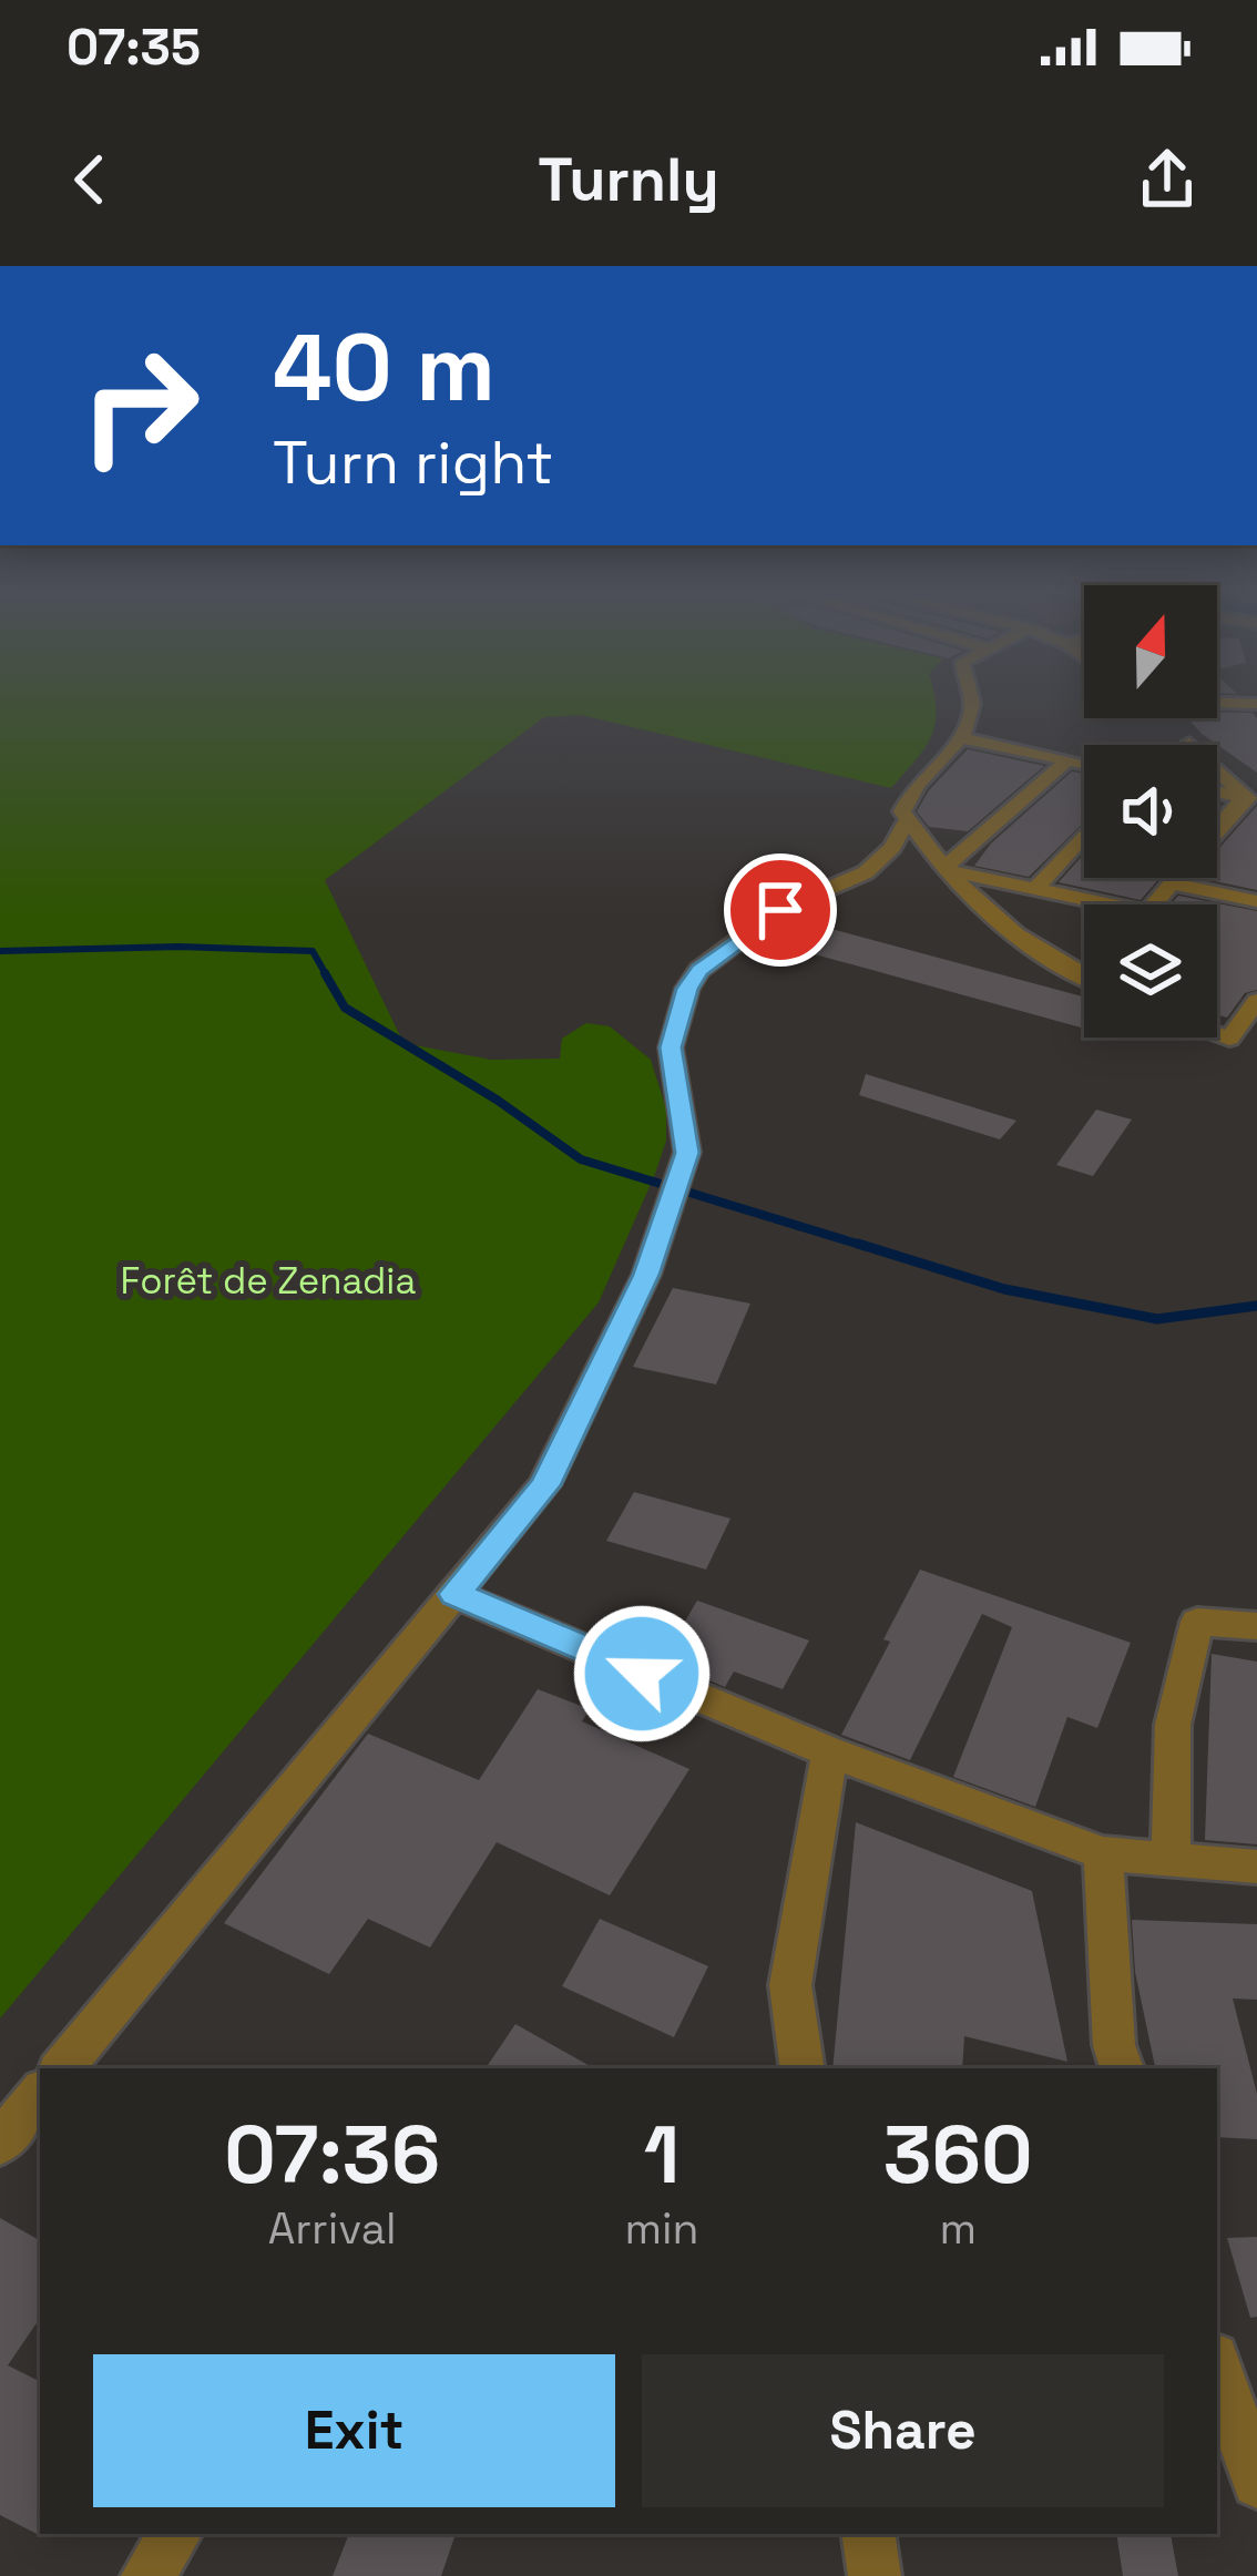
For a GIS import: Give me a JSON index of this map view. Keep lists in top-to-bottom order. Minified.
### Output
{"parks":["Forêt de Zenadia"],"north":"top","page":{"status":"07:35","header":"Turnly","turn":["40 m","Turn right"],"eta":["07:36","Arrival","1","min","360","m"],"buttons":["Exit","Share"]}}
